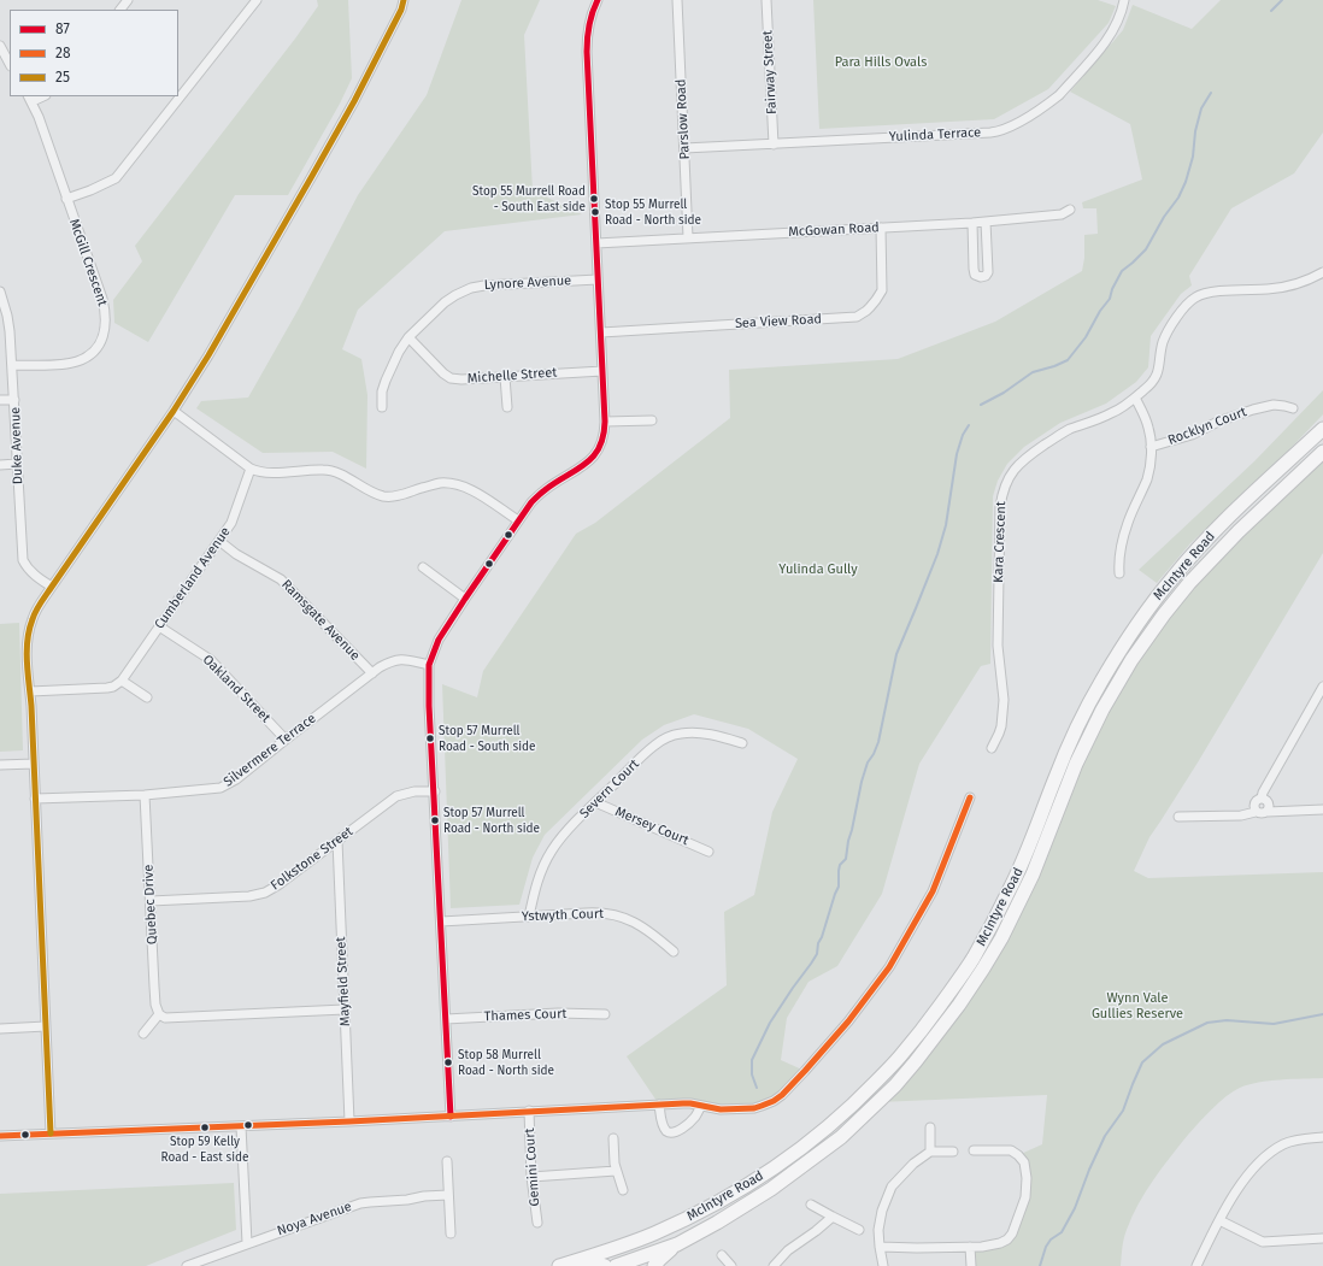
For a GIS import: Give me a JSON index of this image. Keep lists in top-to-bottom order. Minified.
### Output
{"streets":{"main road":["McIntyre Road"],"street":["Fairway Street","Parslow Road","Yulinda Terrace","McGowan Road","McGill Crescent","Lynore Avenue","Sea View Road","Michelle Street","Rocklyn Court","Duke Avenue","Kara Crescent","Cumberland Avenue","Ramsgate Avenue","Oakland Street","Silvermere Terrace","Severn Court","Mersey Court","Folkstone Street","Quebec Drive","Ystwyth Court","Mayfield Street","Thames Court","Gemini Court","Noya Avenue"]},"crossings":[["Fairway Street","Yulinda Terrace"],["Parslow Road","Yulinda Terrace"],["Parslow Road","McGowan Road"],["McGowan Road","Sea View Road"],["McGill Crescent","Duke Avenue"],["Lynore Avenue","Michelle Street"],["Cumberland Avenue","Ramsgate Avenue"],["Cumberland Avenue","Oakland Street"],["Ramsgate Avenue","Silvermere Terrace"],["Oakland Street","Silvermere Terrace"],["Silvermere Terrace","Quebec Drive"],["Severn Court","Mersey Court"],["Severn Court","Ystwyth Court"],["Folkstone Street","Quebec Drive"],["Folkstone Street","Mayfield Street"]],"parks":["Para Hills Ovals","Yulinda Gully","Wynn Vale Gullies Reserve"],"places":["Stop 55 Murrell Road - South East side","Stop 55 Murrell Road - North side","Stop 57 Murrell Road - South side","Stop 57 Murrell Road - North side","Stop 58 Murrell Road - North side","Stop 59 Kelly Road - East side"],"lines":["transit line 87","transit line 25","transit line 28"],"legend":["87","28","25"]}
